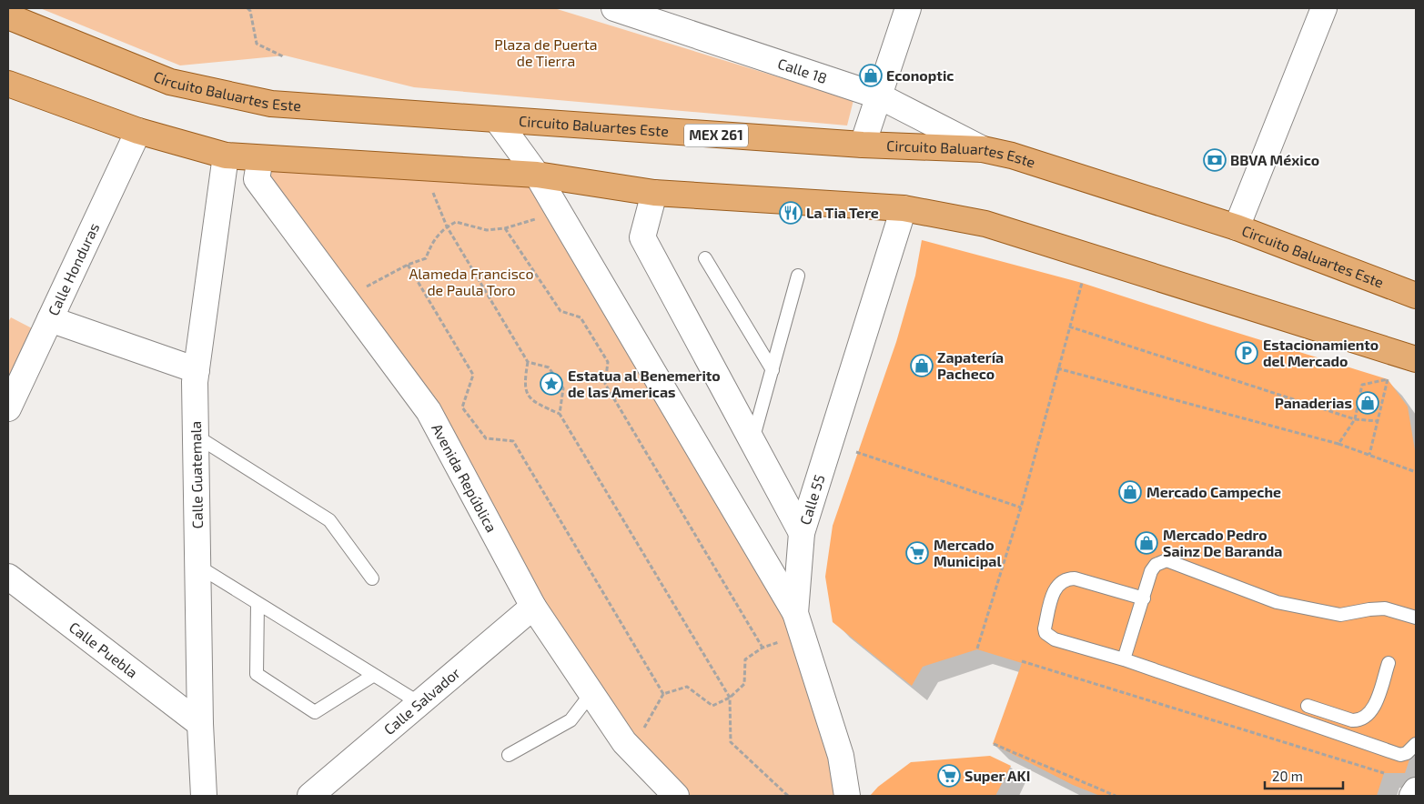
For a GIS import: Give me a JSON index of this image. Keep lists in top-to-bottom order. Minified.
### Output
{"streets":{"main road":["Circuito Baluartes Este","MEX 261"],"street":["Calle 18","Calle Honduras","Calle Guatemala","Avenida República","Calle 55","Calle Puebla","Calle Salvador"]},"crossings":[["Calle 18","Circuito Baluartes Este"],["Calle Guatemala","Calle Puebla"],["Avenida República","Calle Salvador"]],"parks":["Plaza de Puerta de Tierra","Alameda Francisco de Paula Toro"],"places":{"shop":["Econoptic","Zapatería Pacheco","Panaderias","Mercado Campeche","Mercado Pedro Sainz De Baranda"],"bank":["BBVA México"],"restaurant":["La Tia Tere"],"parking":["Estacionamiento del Mercado"],"place":["Estatua al Benemerito de las Americas"],"supermarket":["Mercado Municipal","Super AKI"]},"scale_bar":"20 m"}
